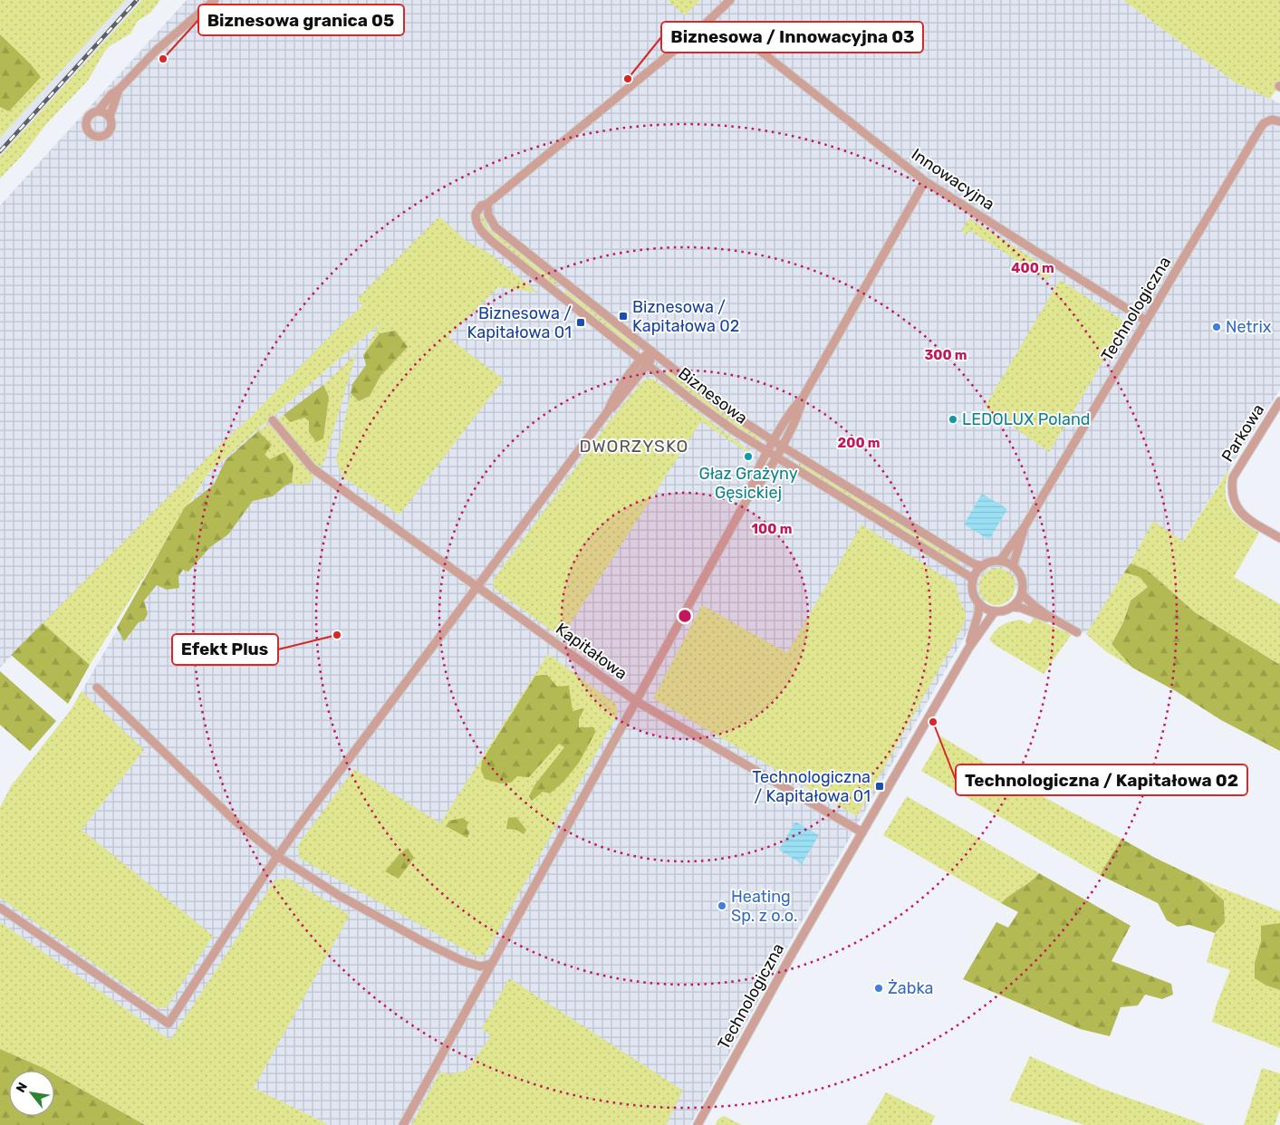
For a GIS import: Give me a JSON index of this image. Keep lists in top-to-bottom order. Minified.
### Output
{"streets":{"street":["Innowacyjna","Technologiczna","Biznesowa","Parkowa","Kapitałowa"]},"crossings":[["Innowacyjna","Technologiczna"],["Technologiczna","Biznesowa"],["Technologiczna","Kapitałowa"]],"districts":["DWORZYSKO"],"places":{"other":["Biznesowa granica 05","Biznesowa / Innowacyjna 03","Netrix","LEDOLUX Poland","Głaz Grażyny Gęsickiej","Efekt Plus","Technologiczna / Kapitałowa 02","Heating Sp. z o.o.","Żabka"],"transit":["Biznesowa / Kapitałowa 02","Biznesowa / Kapitałowa 01","Technologiczna / Kapitałowa 01"]},"north":"top left","rings":["400 m","300 m","200 m","100 m"]}
